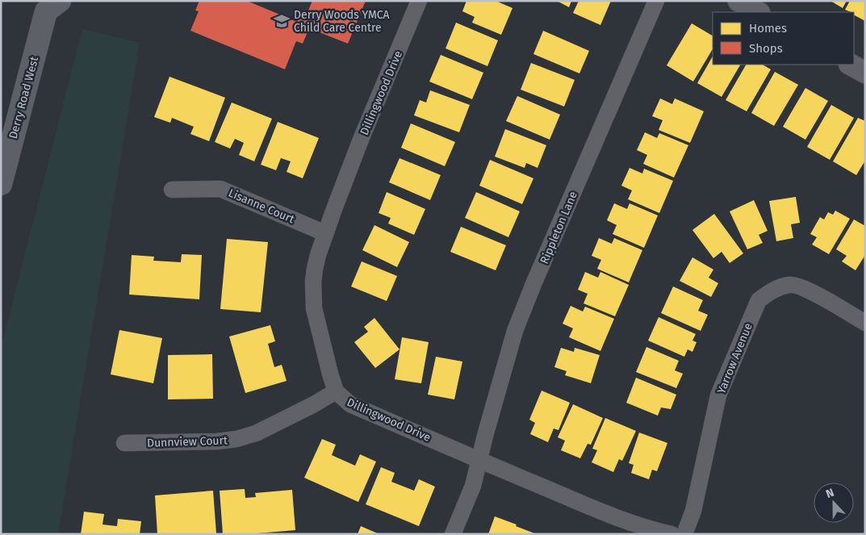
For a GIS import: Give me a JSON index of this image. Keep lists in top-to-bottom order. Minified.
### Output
{"streets":{"main road":["Derry Road West"],"street":["Dillingwood Drive","Lisanne Court","Rippleton Lane","Yarrow Avenue","Dunnview Court"]},"crossings":[["Dillingwood Drive","Lisanne Court"],["Dillingwood Drive","Rippleton Lane"],["Dillingwood Drive","Dunnview Court"]],"places":{"school or university":["Derry Woods YMCA Child Care Centre"]},"legend":["Homes","Shops"],"north":"top"}
